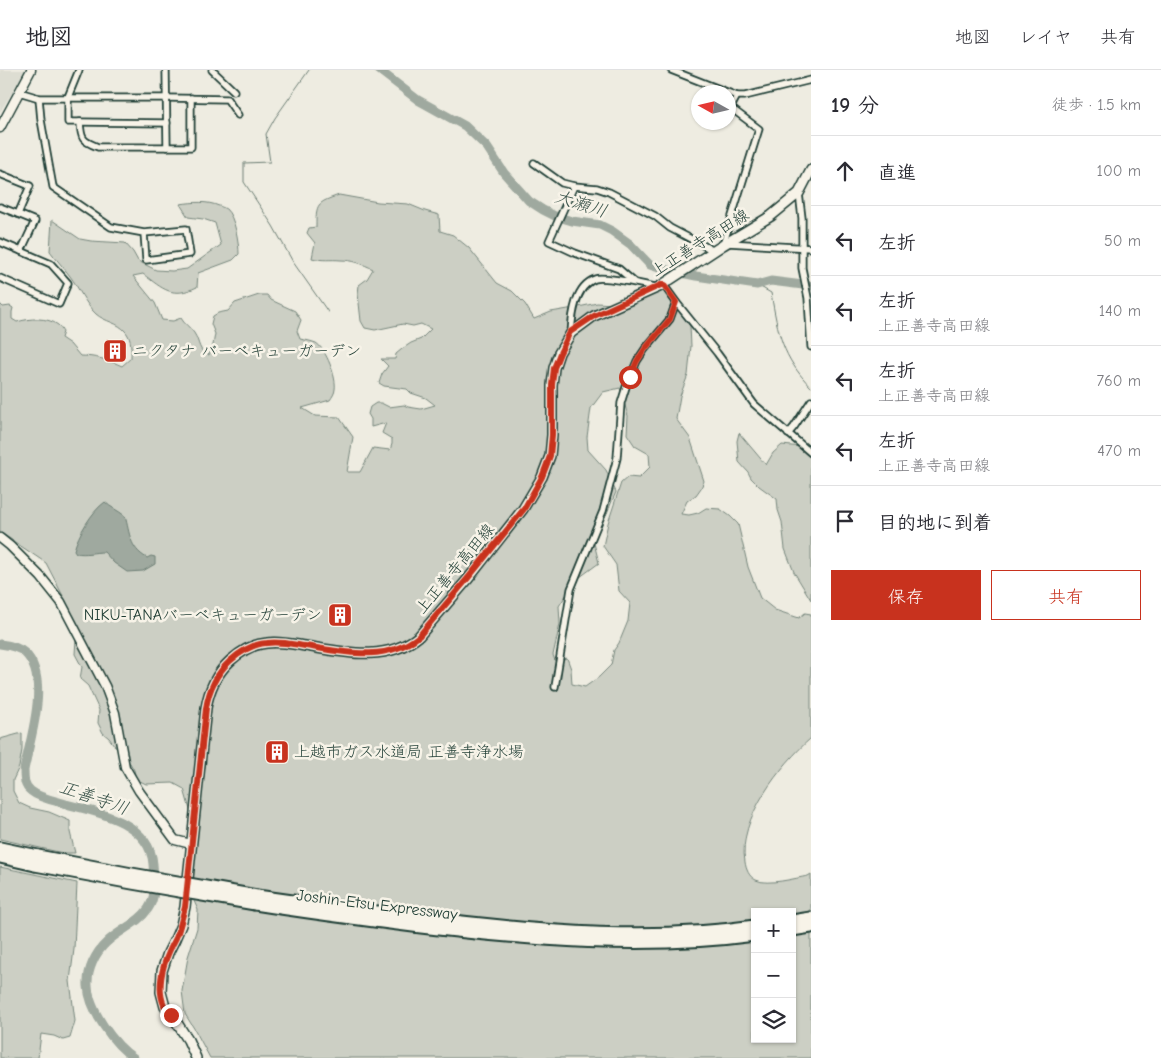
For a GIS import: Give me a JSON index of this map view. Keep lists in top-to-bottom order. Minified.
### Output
{"streets":{"highway":["Joshin-Etsu Expressway"],"main road":["上正善寺高田線"]},"water":["大瀬川","正善寺川"],"places":{"building":["ニクタナ バーベキューガーデン","NIKU-TANAバーベキューガーデン","上越市ガス水道局 正善寺浄水場"]},"north":"left","page":{"header":"地図","nav":["地図","レイヤ","共有"],"heading":["19 分","徒歩 · 1.5 km"],"list":[["直進","100 m"],["左折","50 m"],["左折","上正善寺高田線","140 m"],["左折","上正善寺高田線","760 m"],["左折","上正善寺高田線","470 m"],"目的地に到着"],"buttons":["保存","共有"],"map_buttons":["+","−"]}}
